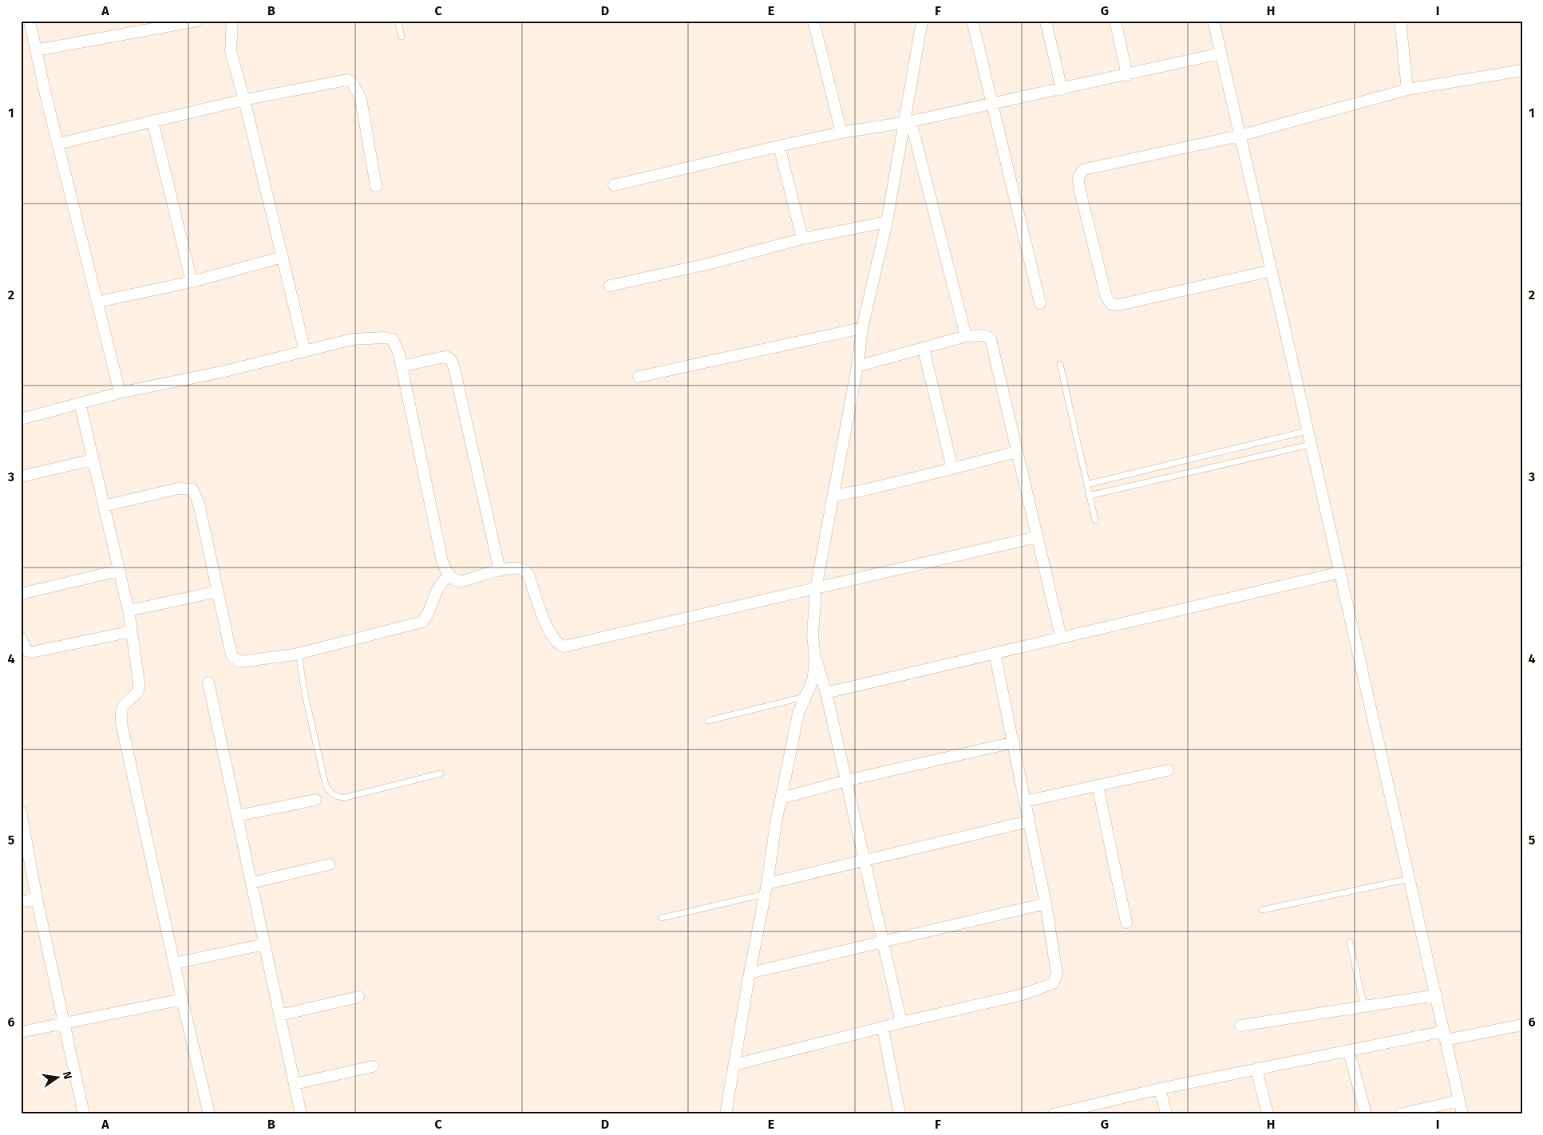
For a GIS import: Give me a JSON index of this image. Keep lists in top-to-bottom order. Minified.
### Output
{"north":"right","grid":{"columns":["A","B","C","D","E","F","G","H","I"],"rows":["1","2","3","4","5","6"]}}
